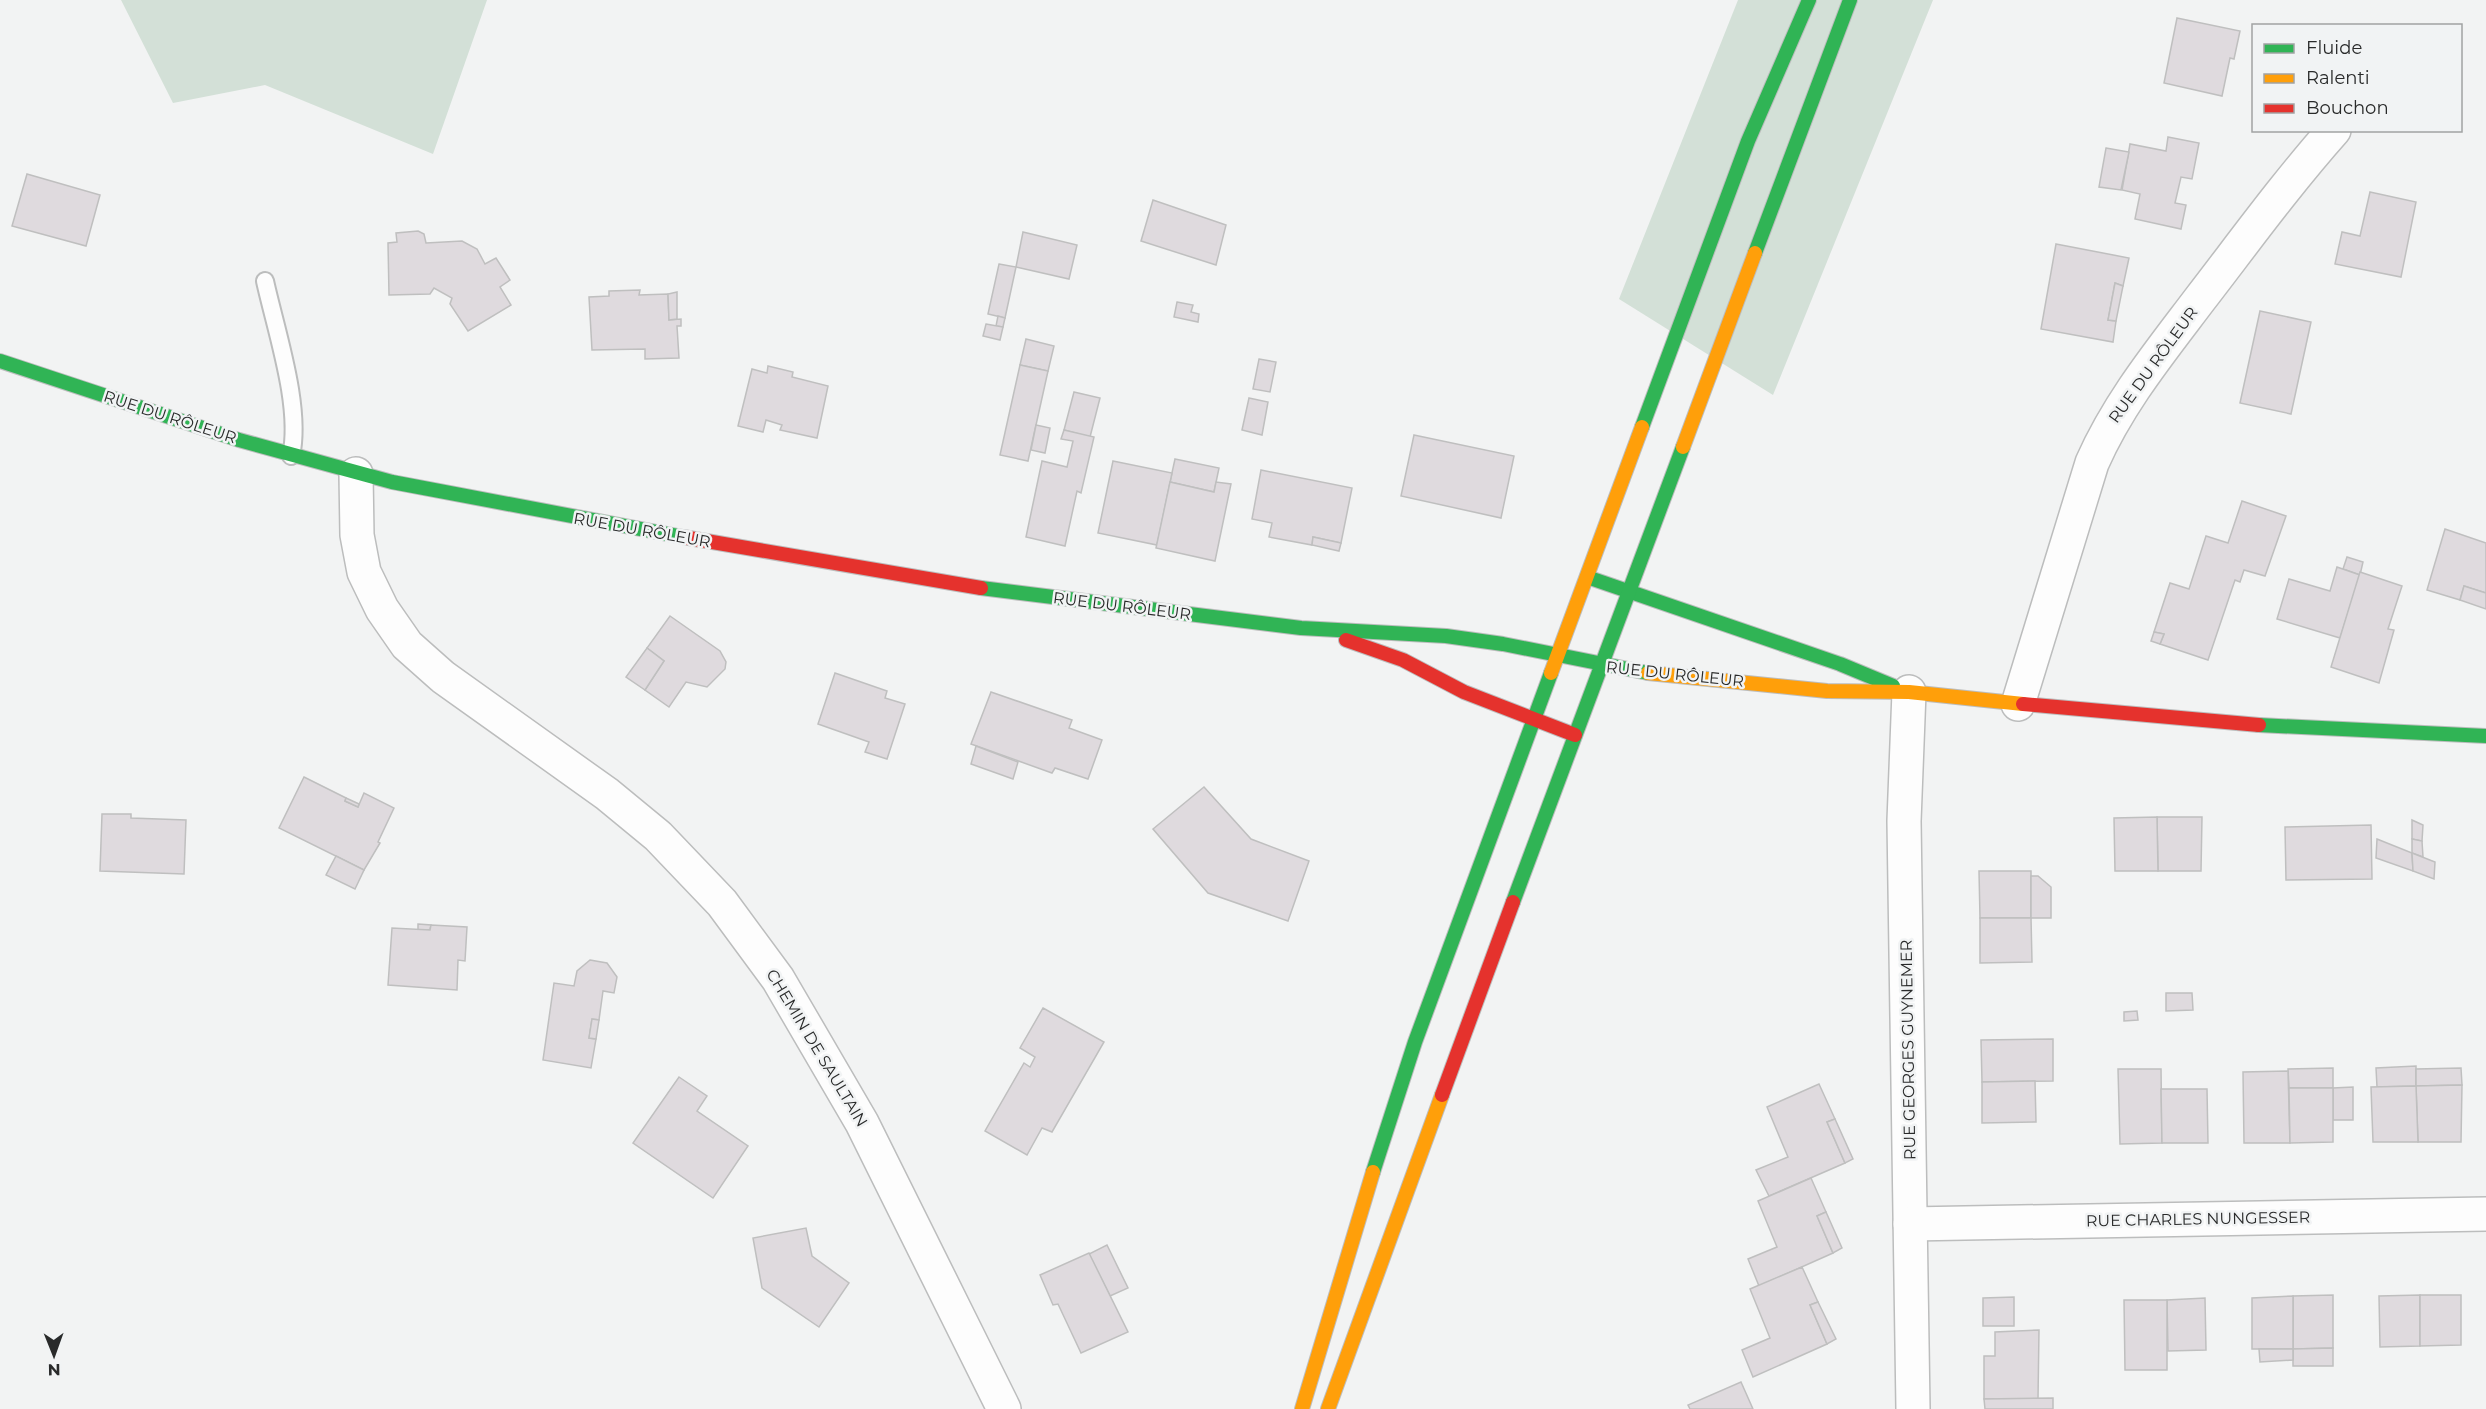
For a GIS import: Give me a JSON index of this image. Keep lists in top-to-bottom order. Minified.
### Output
{"streets":{"street":["RUE DU RÔLEUR","CHEMIN DE SAULTAIN","RUE GEORGES GUYNEMER","RUE CHARLES NUNGESSER"]},"crossings":[["RUE DU RÔLEUR","CHEMIN DE SAULTAIN"],["RUE DU RÔLEUR","RUE GEORGES GUYNEMER"],["RUE GEORGES GUYNEMER","RUE CHARLES NUNGESSER"]],"legend":["Fluide","Ralenti","Bouchon"],"north":"bottom"}
